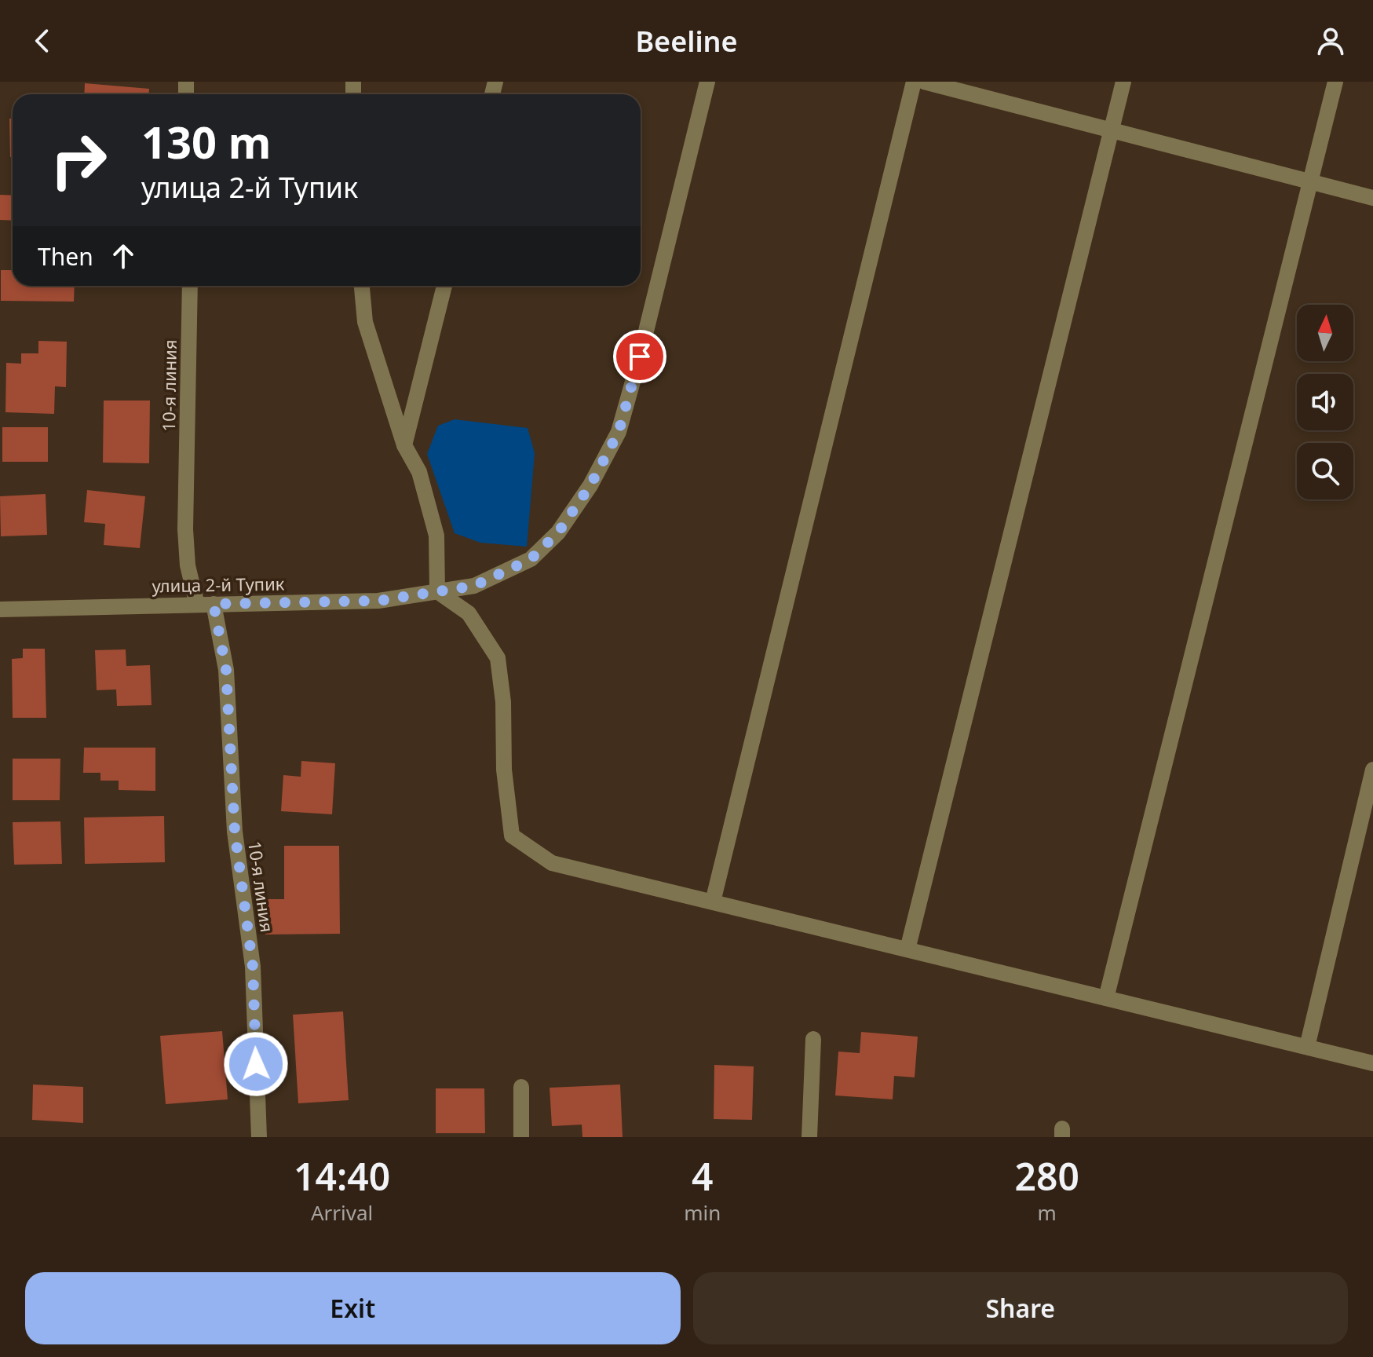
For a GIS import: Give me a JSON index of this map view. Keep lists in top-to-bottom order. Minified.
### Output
{"streets":{"street":["10-я линия","улица 2-й Тупик"]},"crossings":[["10-я линия","улица 2-й Тупик"]],"north":"top","page":{"header":"Beeline","turn":["130 m","улица 2-й Тупик"],"then":"Then","eta":["14:40","Arrival","4","min","280","m"],"buttons":["Exit","Share"]}}
